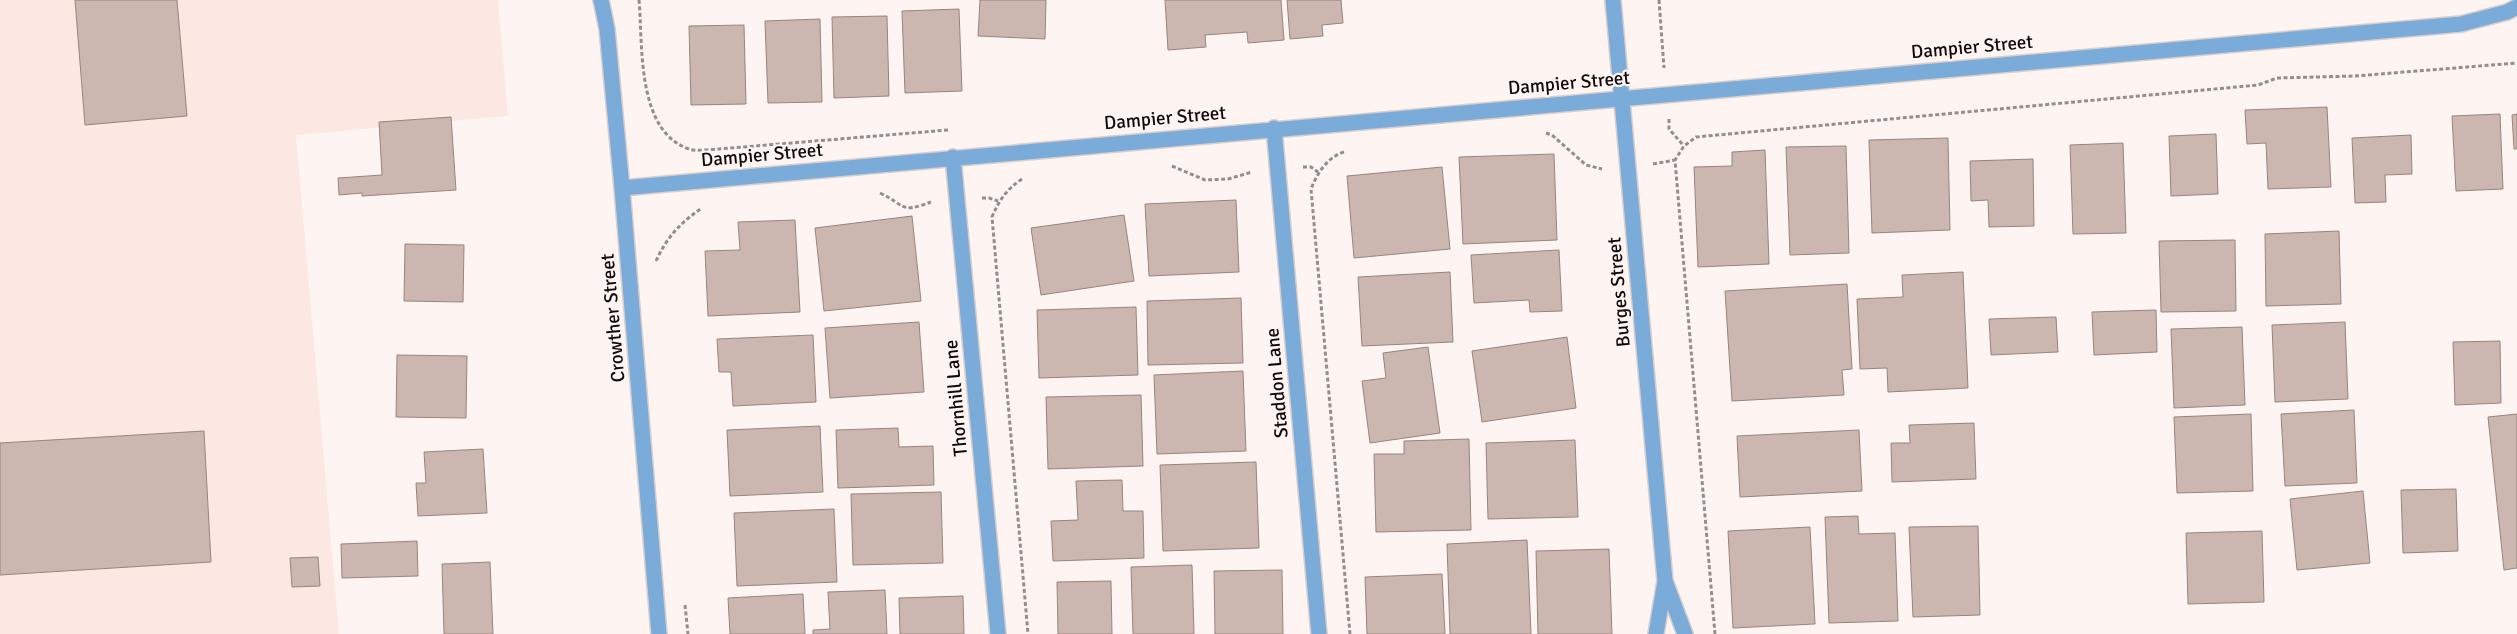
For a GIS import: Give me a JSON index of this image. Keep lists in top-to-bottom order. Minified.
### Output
{"streets":{"street":["Dampier Street","Burges Street","Crowther Street","Staddon Lane","Thornhill Lane"]},"crossings":[["Dampier Street","Burges Street"],["Dampier Street","Crowther Street"],["Dampier Street","Staddon Lane"],["Dampier Street","Thornhill Lane"]]}
